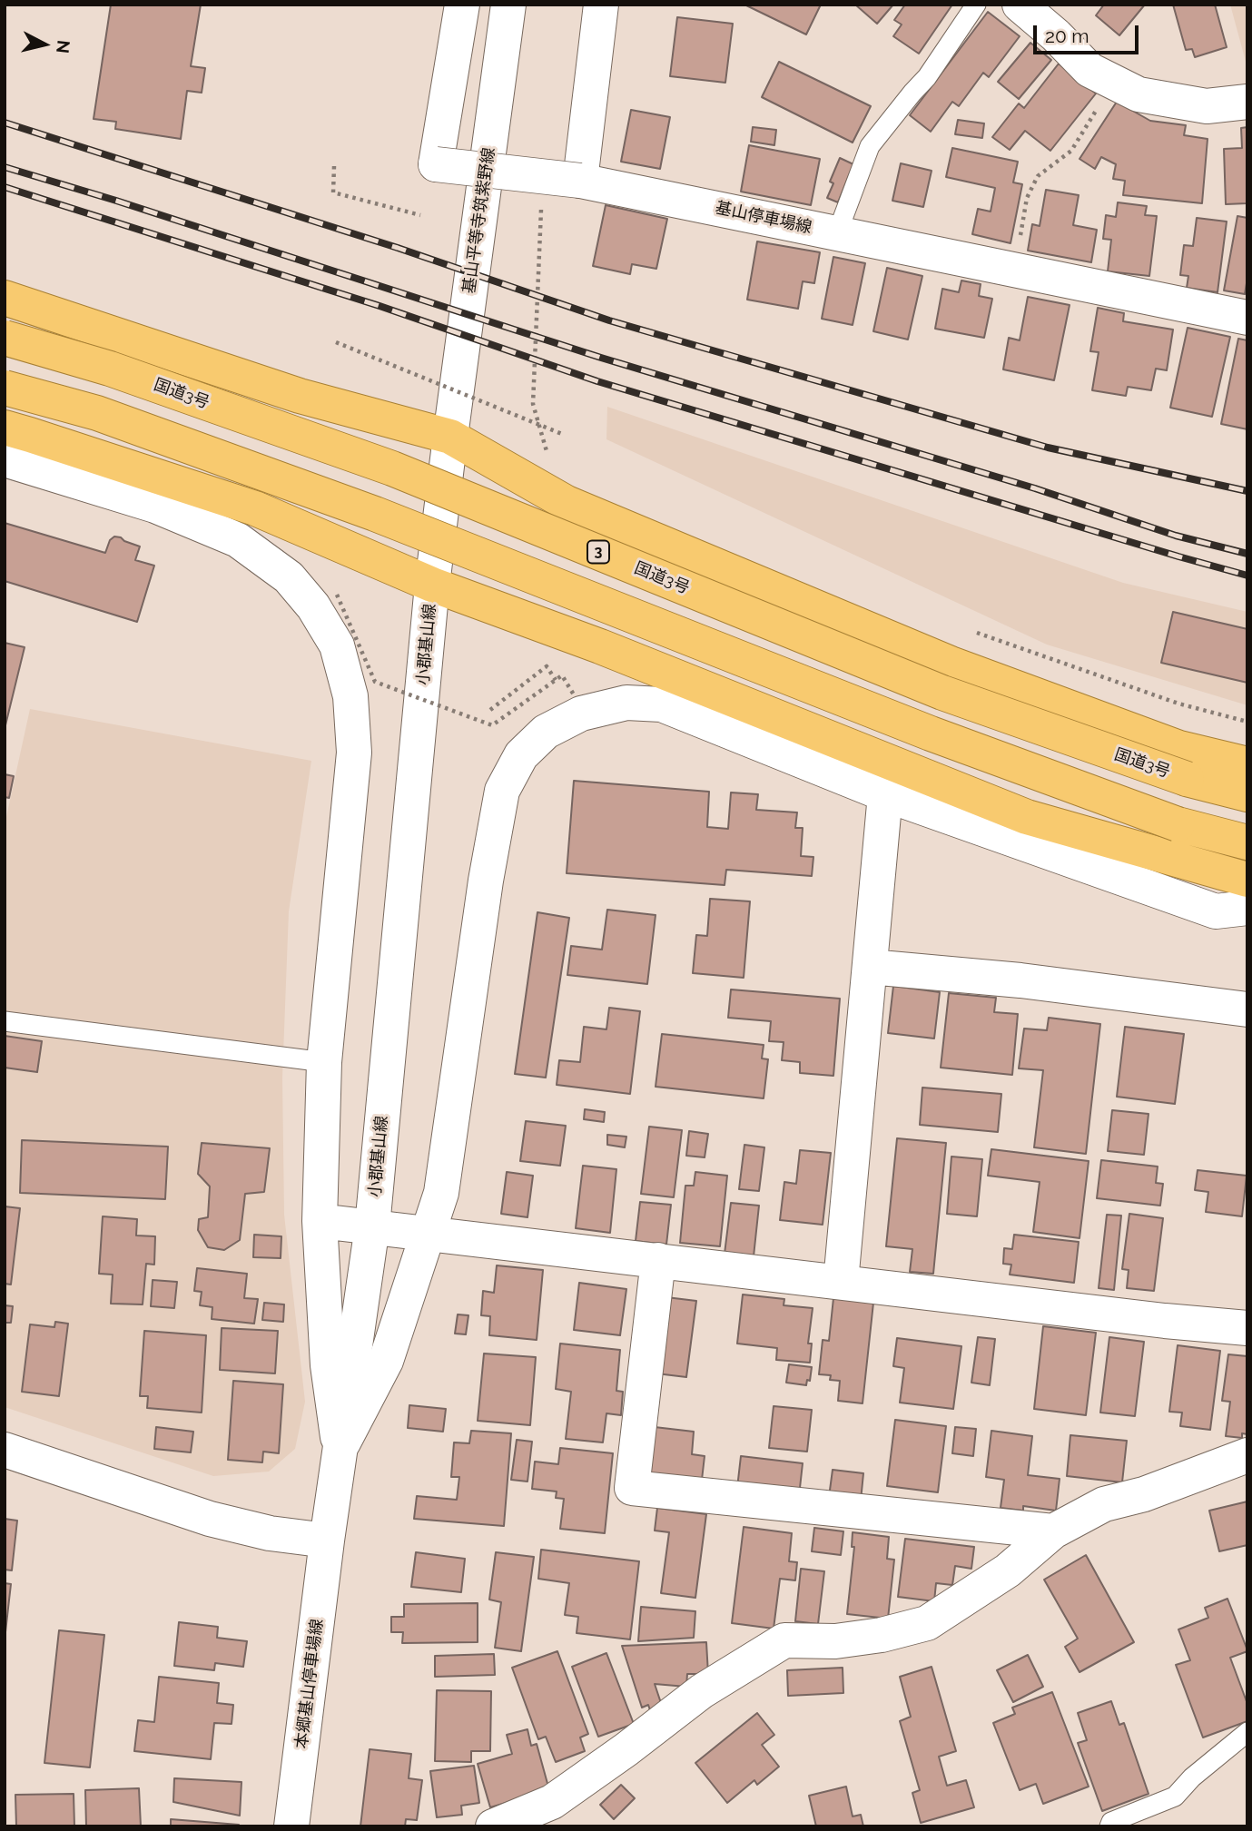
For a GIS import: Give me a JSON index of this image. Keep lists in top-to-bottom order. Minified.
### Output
{"streets":{"highway":["国道3号","3"],"street":["基山停車場線","基山平等寺筑紫野線","小郡基山線","本郷基山停車場線"]},"crossings":[["基山平等寺筑紫野線","小郡基山線"],["小郡基山線","本郷基山停車場線"]],"scale_bar":"20 m","north":"right"}
